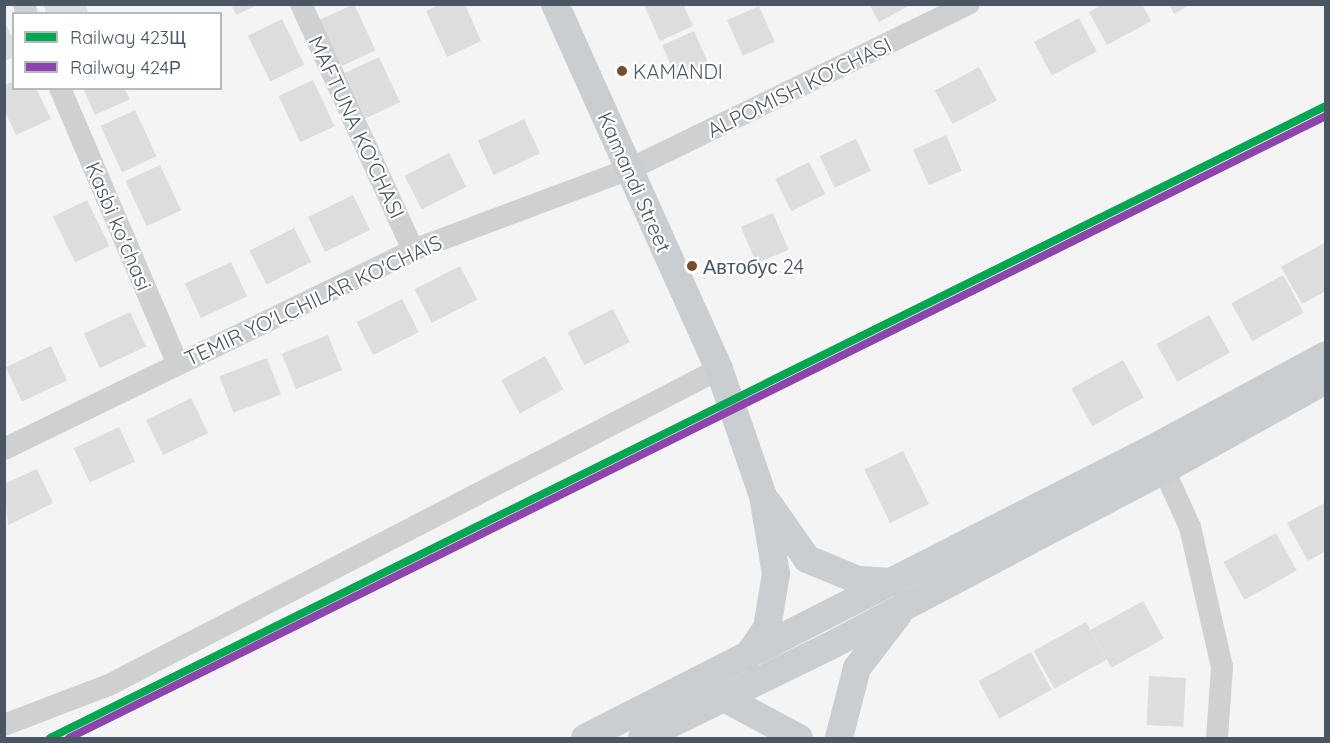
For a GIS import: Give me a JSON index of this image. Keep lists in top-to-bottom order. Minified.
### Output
{"streets":{"main road":["Kamandi Street"],"street":["ALPOMISH KO'CHASI","MAFTUNA KO'CHASI","Kasbi ko'chasi","TEMIR YO'LCHILAR KO'CHAIS"]},"crossings":[["ALPOMISH KO'CHASI","Kamandi Street"],["ALPOMISH KO'CHASI","TEMIR YO'LCHILAR KO'CHAIS"],["MAFTUNA KO'CHASI","TEMIR YO'LCHILAR KO'CHAIS"],["Kamandi Street","TEMIR YO'LCHILAR KO'CHAIS"],["Kasbi ko'chasi","TEMIR YO'LCHILAR KO'CHAIS"]],"places":["KAMANDI","Автобус 24"],"lines":["rail line 423Щ","rail line 424Р"],"legend":["Railway 423Щ","Railway 424Р"]}
